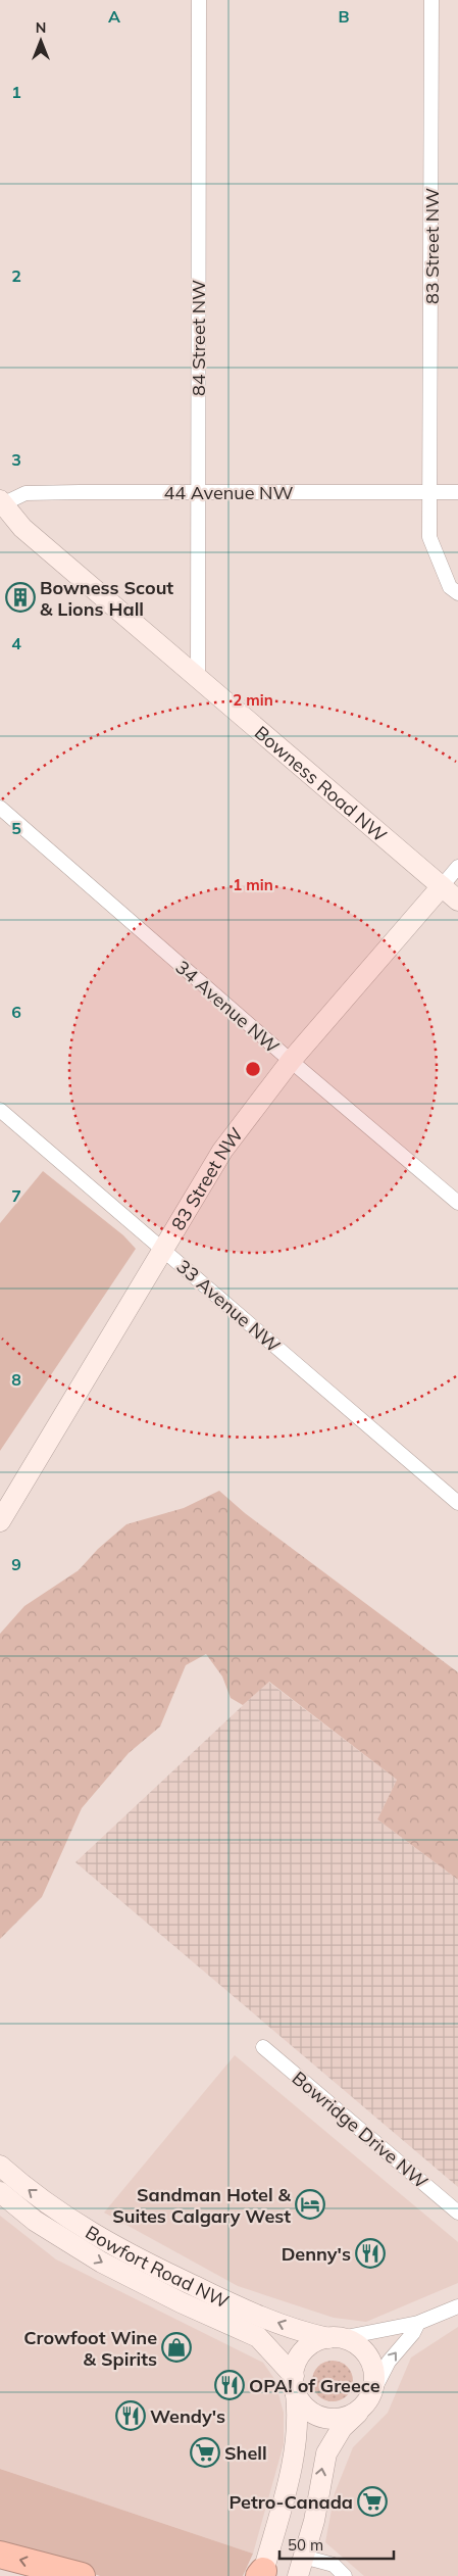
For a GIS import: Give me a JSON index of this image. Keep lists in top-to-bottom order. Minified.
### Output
{"streets":{"street":["83 Street NW","84 Street NW","44 Avenue NW","Bowness Road NW","34 Avenue NW","33 Avenue NW","Bowridge Drive NW","Bowfort Road NW"]},"crossings":[["83 Street NW","44 Avenue NW"],["83 Street NW","Bowness Road NW"],["83 Street NW","34 Avenue NW"],["83 Street NW","33 Avenue NW"],["84 Street NW","44 Avenue NW"],["84 Street NW","Bowness Road NW"],["44 Avenue NW","Bowness Road NW"]],"places":{"building":["Bowness Scout & Lions Hall"],"hotel":["Sandman Hotel & Suites Calgary West"],"restaurant":["Denny's","OPA! of Greece","Wendy's"],"shop":["Crowfoot Wine & Spirits"],"supermarket":["Shell","Petro-Canada"]},"scale_bar":"50 m","north":"top","grid":{"columns":["A","B"],"rows":["1","2","3","4","5","6","7","8","9"]},"rings":["2 min","1 min"]}
